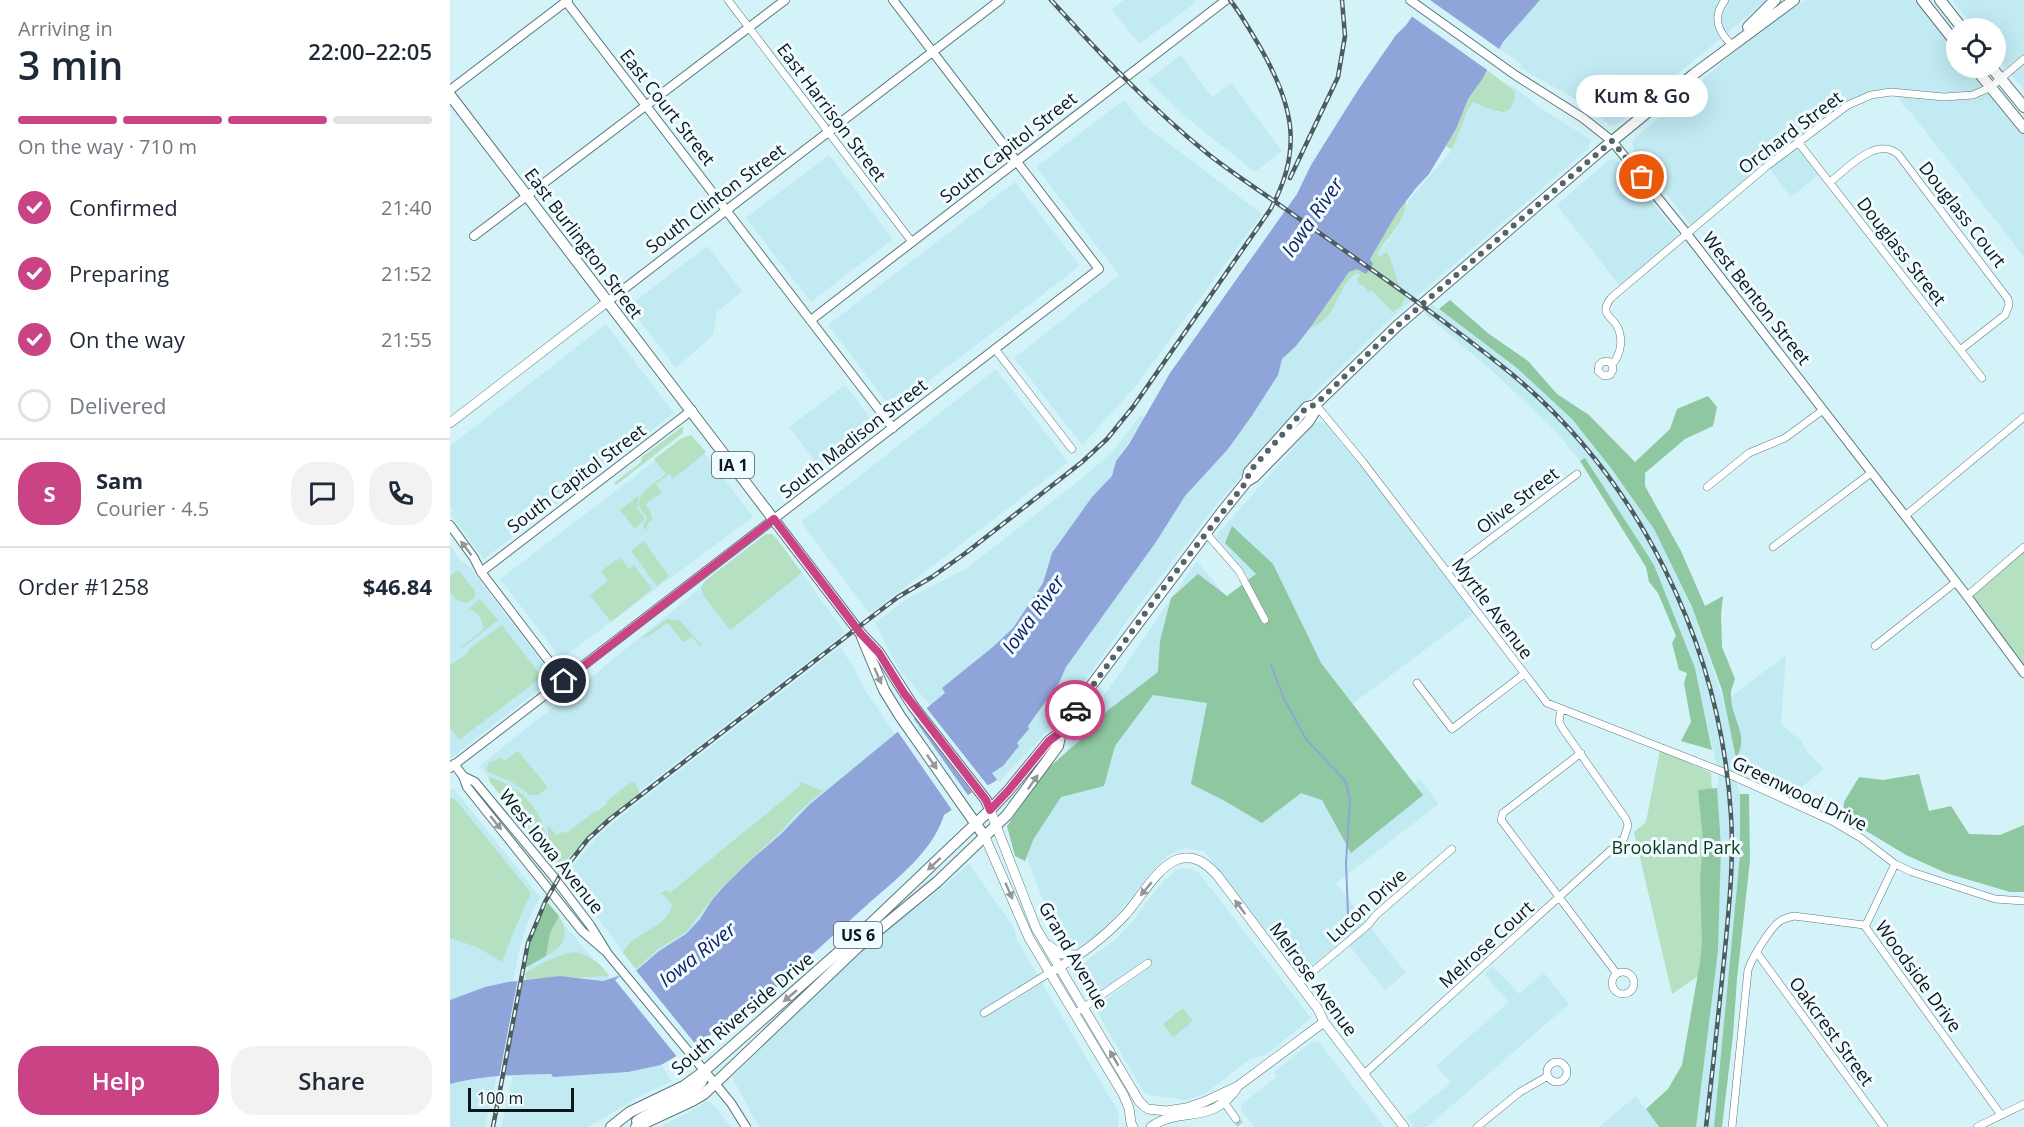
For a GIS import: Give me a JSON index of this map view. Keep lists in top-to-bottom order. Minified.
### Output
{"streets":{"main road":["South Clinton Street","East Burlington Street","IA 1","US 6","Grand Avenue","Melrose Avenue","South Riverside Drive"],"street":["East Court Street","East Harrison Street","Orchard Street","South Capitol Street","Douglass Court","Douglass Street","West Benton Street","South Madison Street","Olive Street","Myrtle Avenue","Greenwood Drive","West Iowa Avenue","Lucon Drive","Melrose Court","Woodside Drive","Oakcrest Street"]},"crossings":[["East Court Street","South Capitol Street"],["East Court Street","South Clinton Street"],["East Court Street","South Madison Street"],["East Harrison Street","South Capitol Street"],["East Harrison Street","South Clinton Street"],["Orchard Street","Douglass Street"],["Orchard Street","West Benton Street"],["South Capitol Street","East Burlington Street"],["South Capitol Street","South Madison Street"],["South Capitol Street","IA 1"],["South Clinton Street","East Burlington Street"],["Douglass Court","Douglass Street"],["East Burlington Street","IA 1"],["West Benton Street","South Riverside Drive"],["South Madison Street","IA 1"],["South Madison Street","West Iowa Avenue"],["IA 1","Grand Avenue"],["IA 1","South Riverside Drive"],["Olive Street","Myrtle Avenue"],["Myrtle Avenue","Greenwood Drive"],["Myrtle Avenue","South Riverside Drive"],["West Iowa Avenue","South Riverside Drive"],["Lucon Drive","Melrose Avenue"],["Melrose Court","Melrose Avenue"],["Grand Avenue","South Riverside Drive"],["Woodside Drive","Oakcrest Street"]],"water":["Iowa River"],"parks":["Brookland Park"],"places":["Kum & Go"],"scale_bar":"100 m","page":{"heading":["3 min","Arriving in","22:00–22:05"],"panel":["Sam","Courier · 4.5","Order #1258","$46.84"],"bubble":"Kum & Go","bar":"On the way · 710 m","list":[["Confirmed","21:40"],["Preparing","21:52"],["On the way","21:55"],"Delivered"],"round":"S","buttons":["Help","Share"],"scale":"100 m"}}
